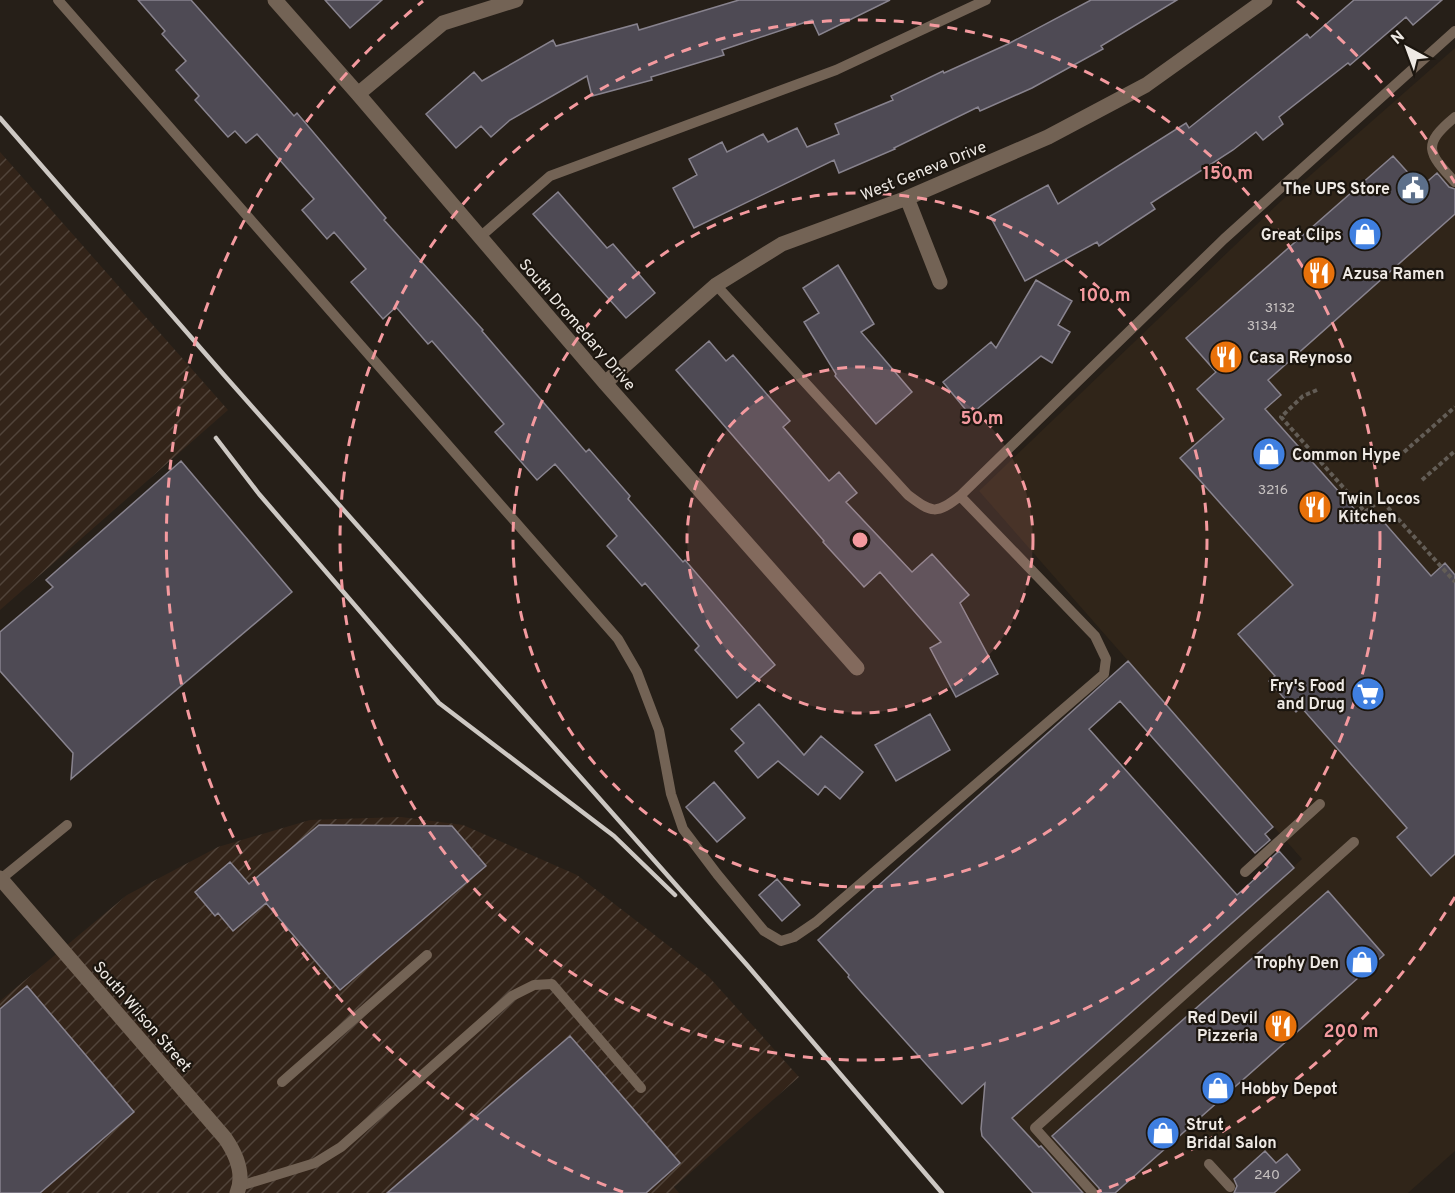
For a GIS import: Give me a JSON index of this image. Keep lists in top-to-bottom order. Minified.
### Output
{"streets":{"street":["West Geneva Drive","South Dromedary Drive","South Wilson Street"]},"crossings":[["West Geneva Drive","South Dromedary Drive"]],"places":{"public building":["The UPS Store"],"shop":["Great Clips","Common Hype","Trophy Den","Hobby Depot","Strut Bridal Salon"],"restaurant":["Azusa Ramen","Casa Reynoso","Twin Locos Kitchen","Red Devil Pizzeria"],"supermarket":["Fry's Food and Drug"]},"house_numbers":["3132","3134","3216","240"],"north":"top left","rings":["150 m","100 m","50 m","200 m"]}
